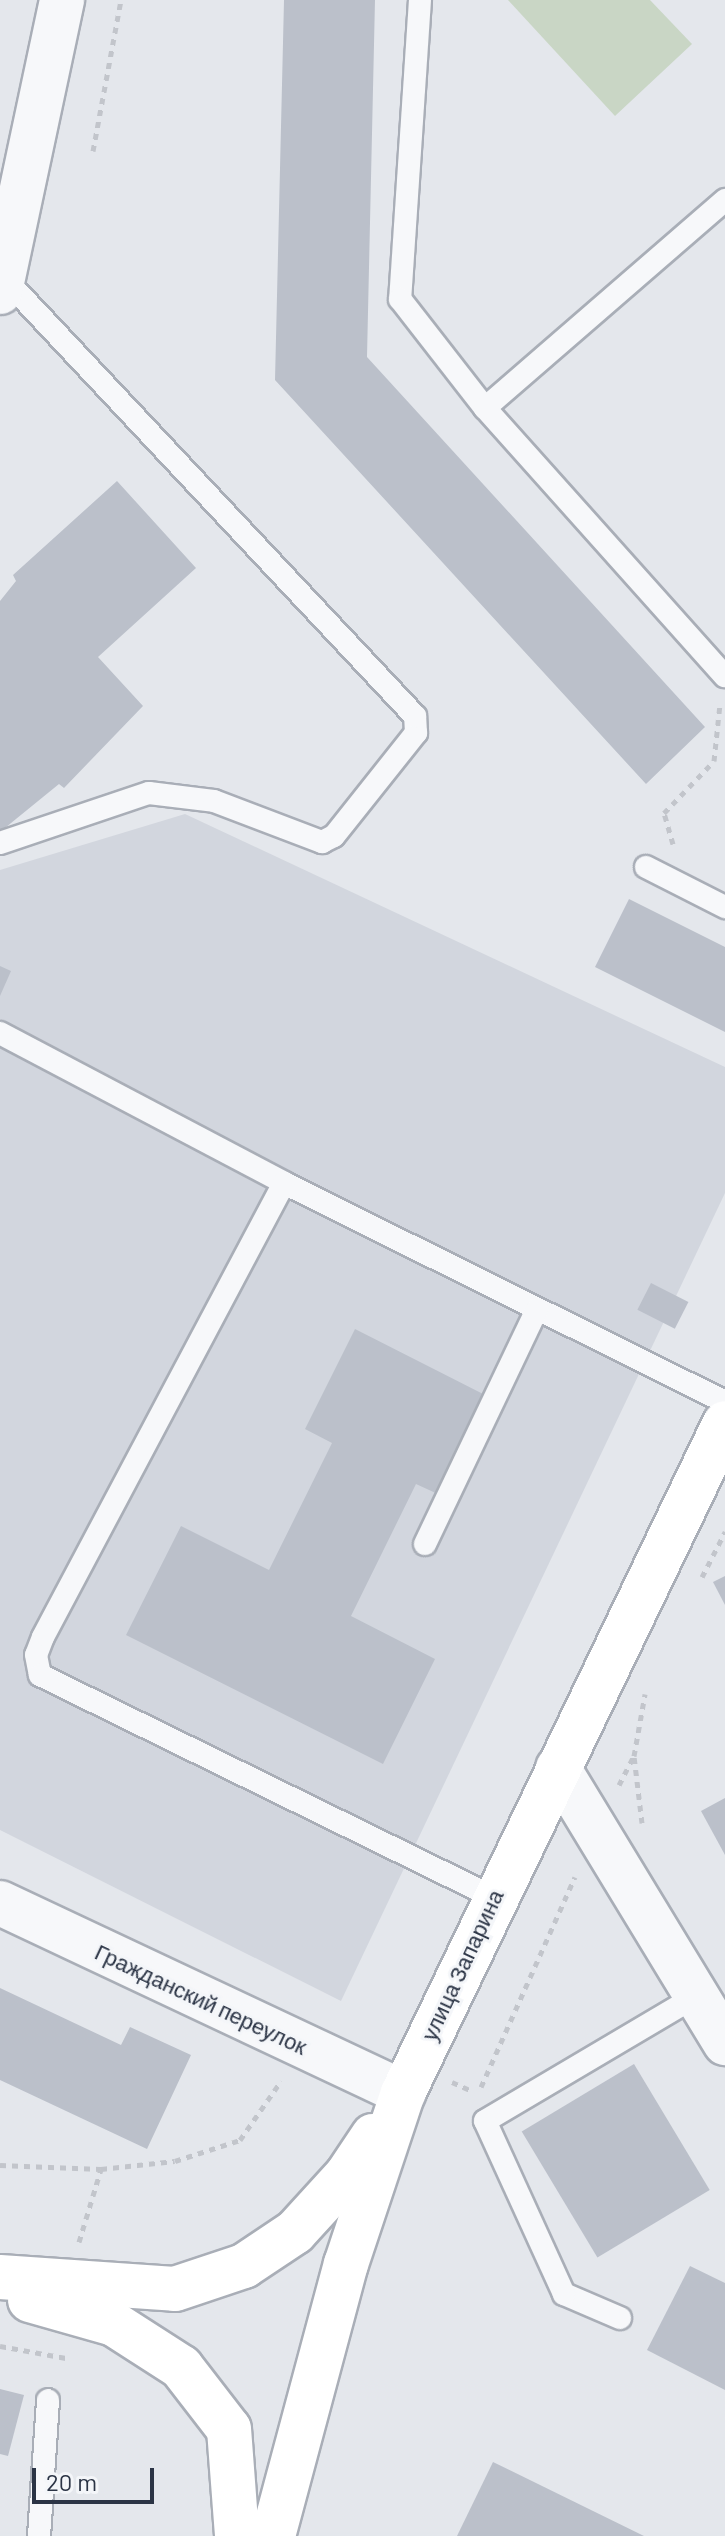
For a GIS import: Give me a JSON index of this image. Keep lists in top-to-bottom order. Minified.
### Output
{"streets":{"main road":["улица Запарина"],"street":["Гражданский переулок"]},"crossings":[["улица Запарина","Гражданский переулок"]],"scale_bar":"20 m"}
